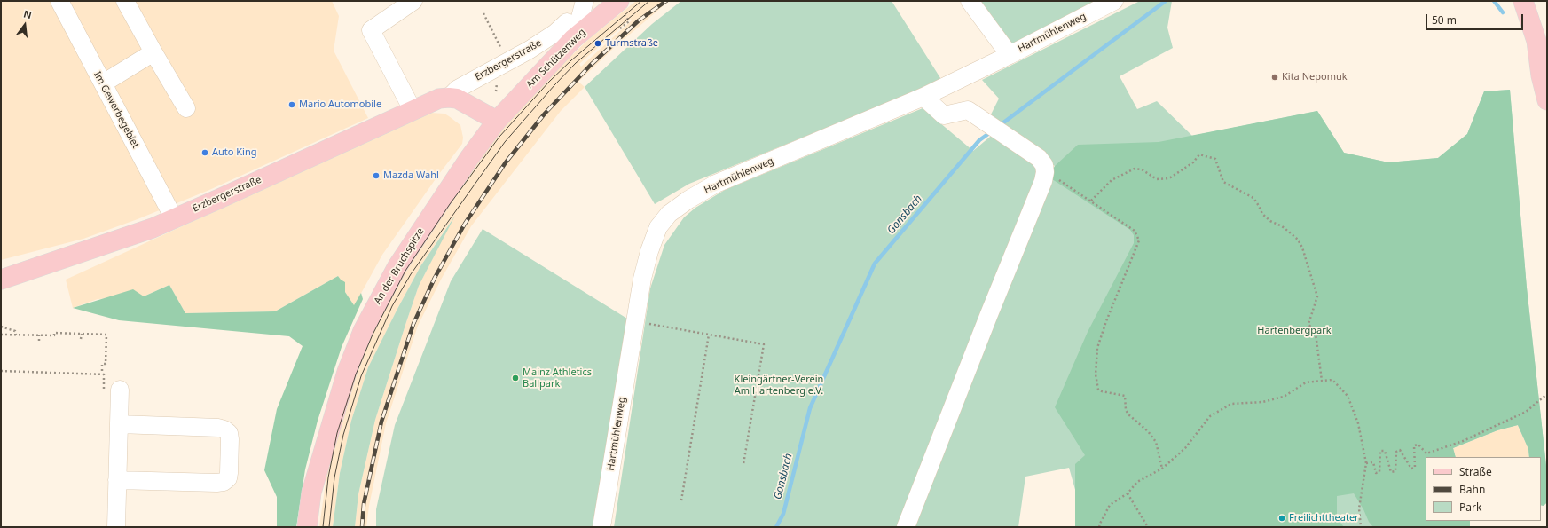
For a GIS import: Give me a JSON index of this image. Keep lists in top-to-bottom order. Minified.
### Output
{"streets":{"main road":["Am Schützenweg","Erzbergerstraße","An der Bruchspitze"],"street":["Hartmühlenweg","Im Gewerbegebiet"]},"crossings":[["Am Schützenweg","Erzbergerstraße"],["Am Schützenweg","An der Bruchspitze"],["Erzbergerstraße","Im Gewerbegebiet"]],"water":["Gonsbach"],"parks":["Hartenbergpark","Kleingärtner-Verein Am Hartenberg e.V."],"places":["Turmstraße","Kita Nepomuk","Mario Automobile","Auto King","Mazda Wahl","Mainz Athletics Ballpark","Freilichttheater"],"legend":["Straße","Bahn","Park"],"scale_bar":"50 m","north":"top"}
